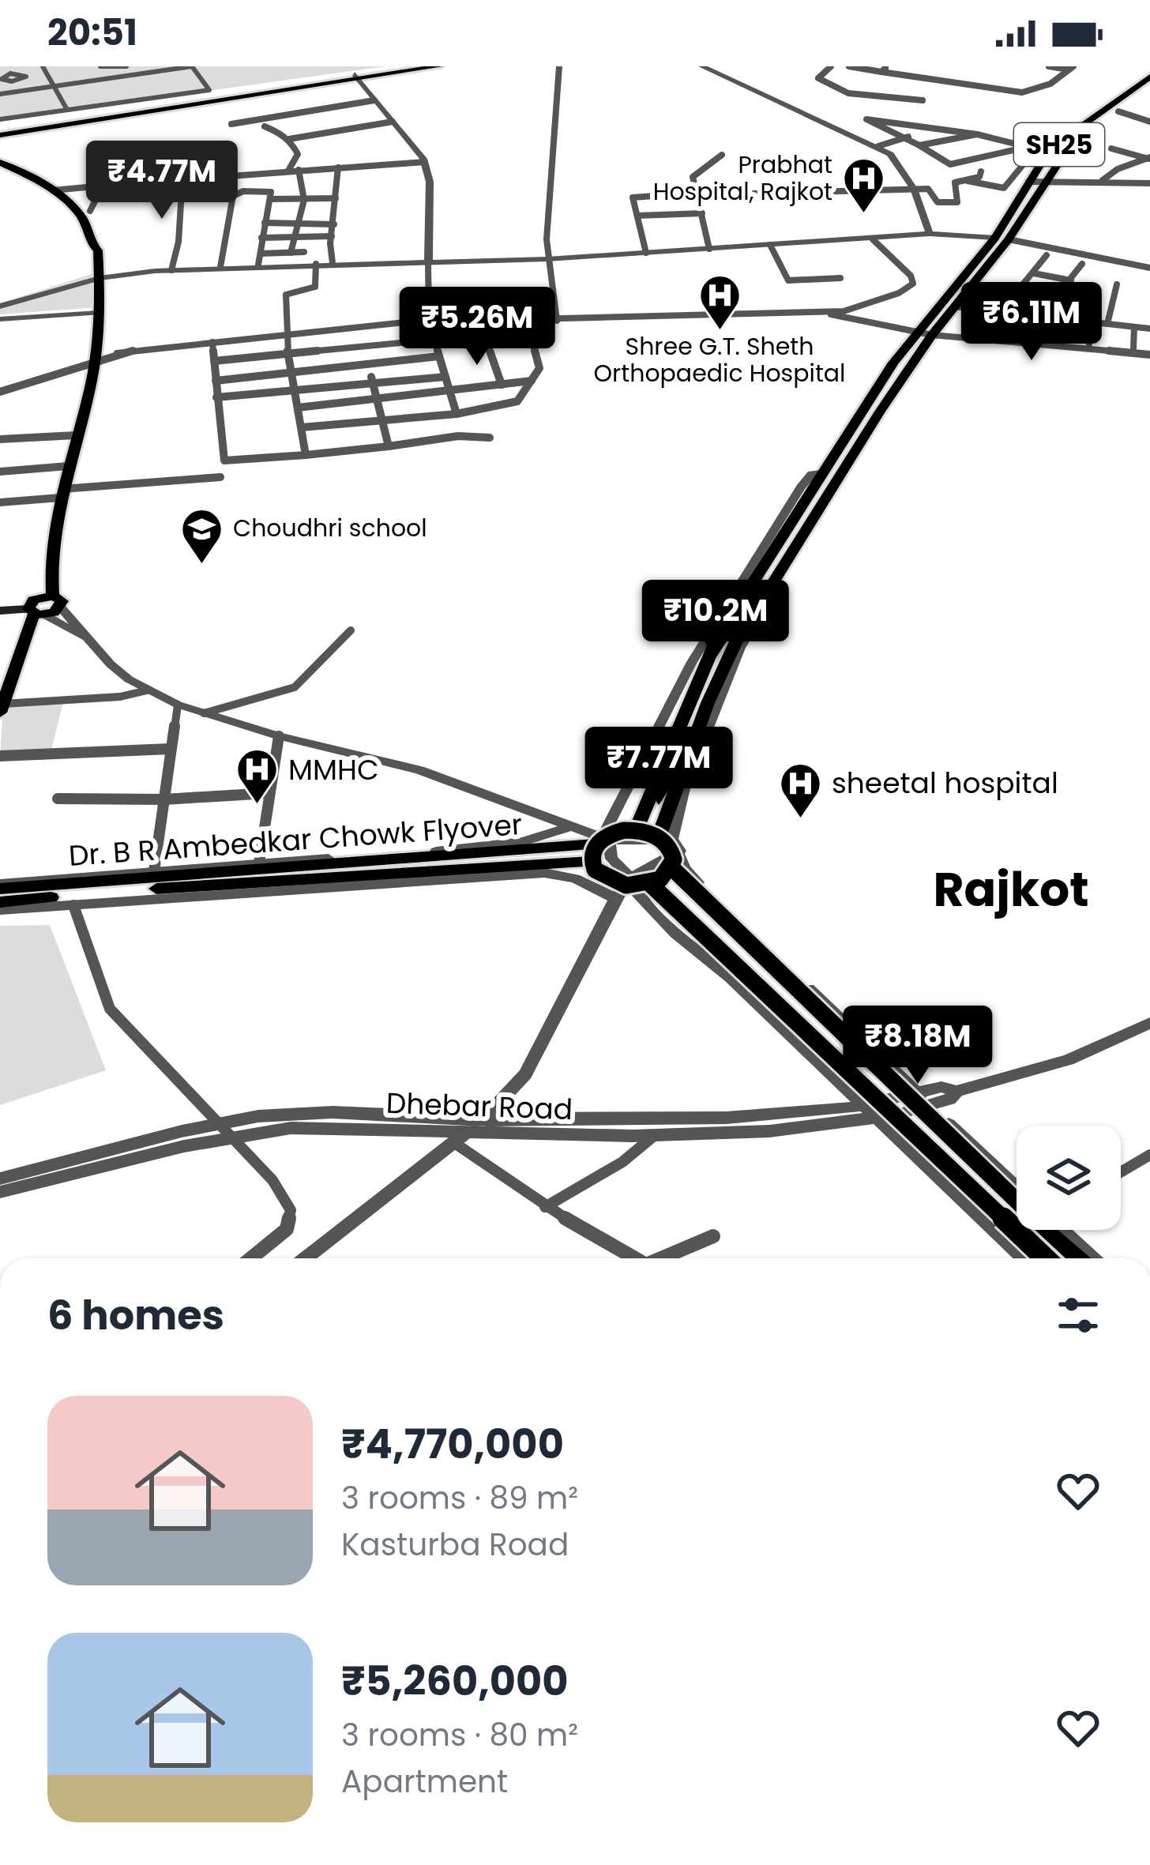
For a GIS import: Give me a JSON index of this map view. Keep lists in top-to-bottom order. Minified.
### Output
{"streets":{"main road":["SH25","Dr. B R Ambedkar Chowk Flyover"],"street":["Dhebar Road"]},"crossings":[["SH25","Dr. B R Ambedkar Chowk Flyover"]],"districts":["Rajkot"],"places":{"hospital":["Prabhat Hospital, Rajkot","Shree G.T. Sheth Orthopaedic Hospital","MMHC","sheetal hospital"],"school or university":["Choudhri school"]},"page":{"status":"20:51","price":["₹4.77M","₹6.11M","₹5.26M","₹10.2M","₹7.77M","₹8.18M"],"heading":"6 homes","list":[{"name":"₹4,770,000","note":"3 rooms · 89 m² · Kasturba Road"},{"name":"₹5,260,000","note":"3 rooms · 80 m² · Apartment"}]}}
